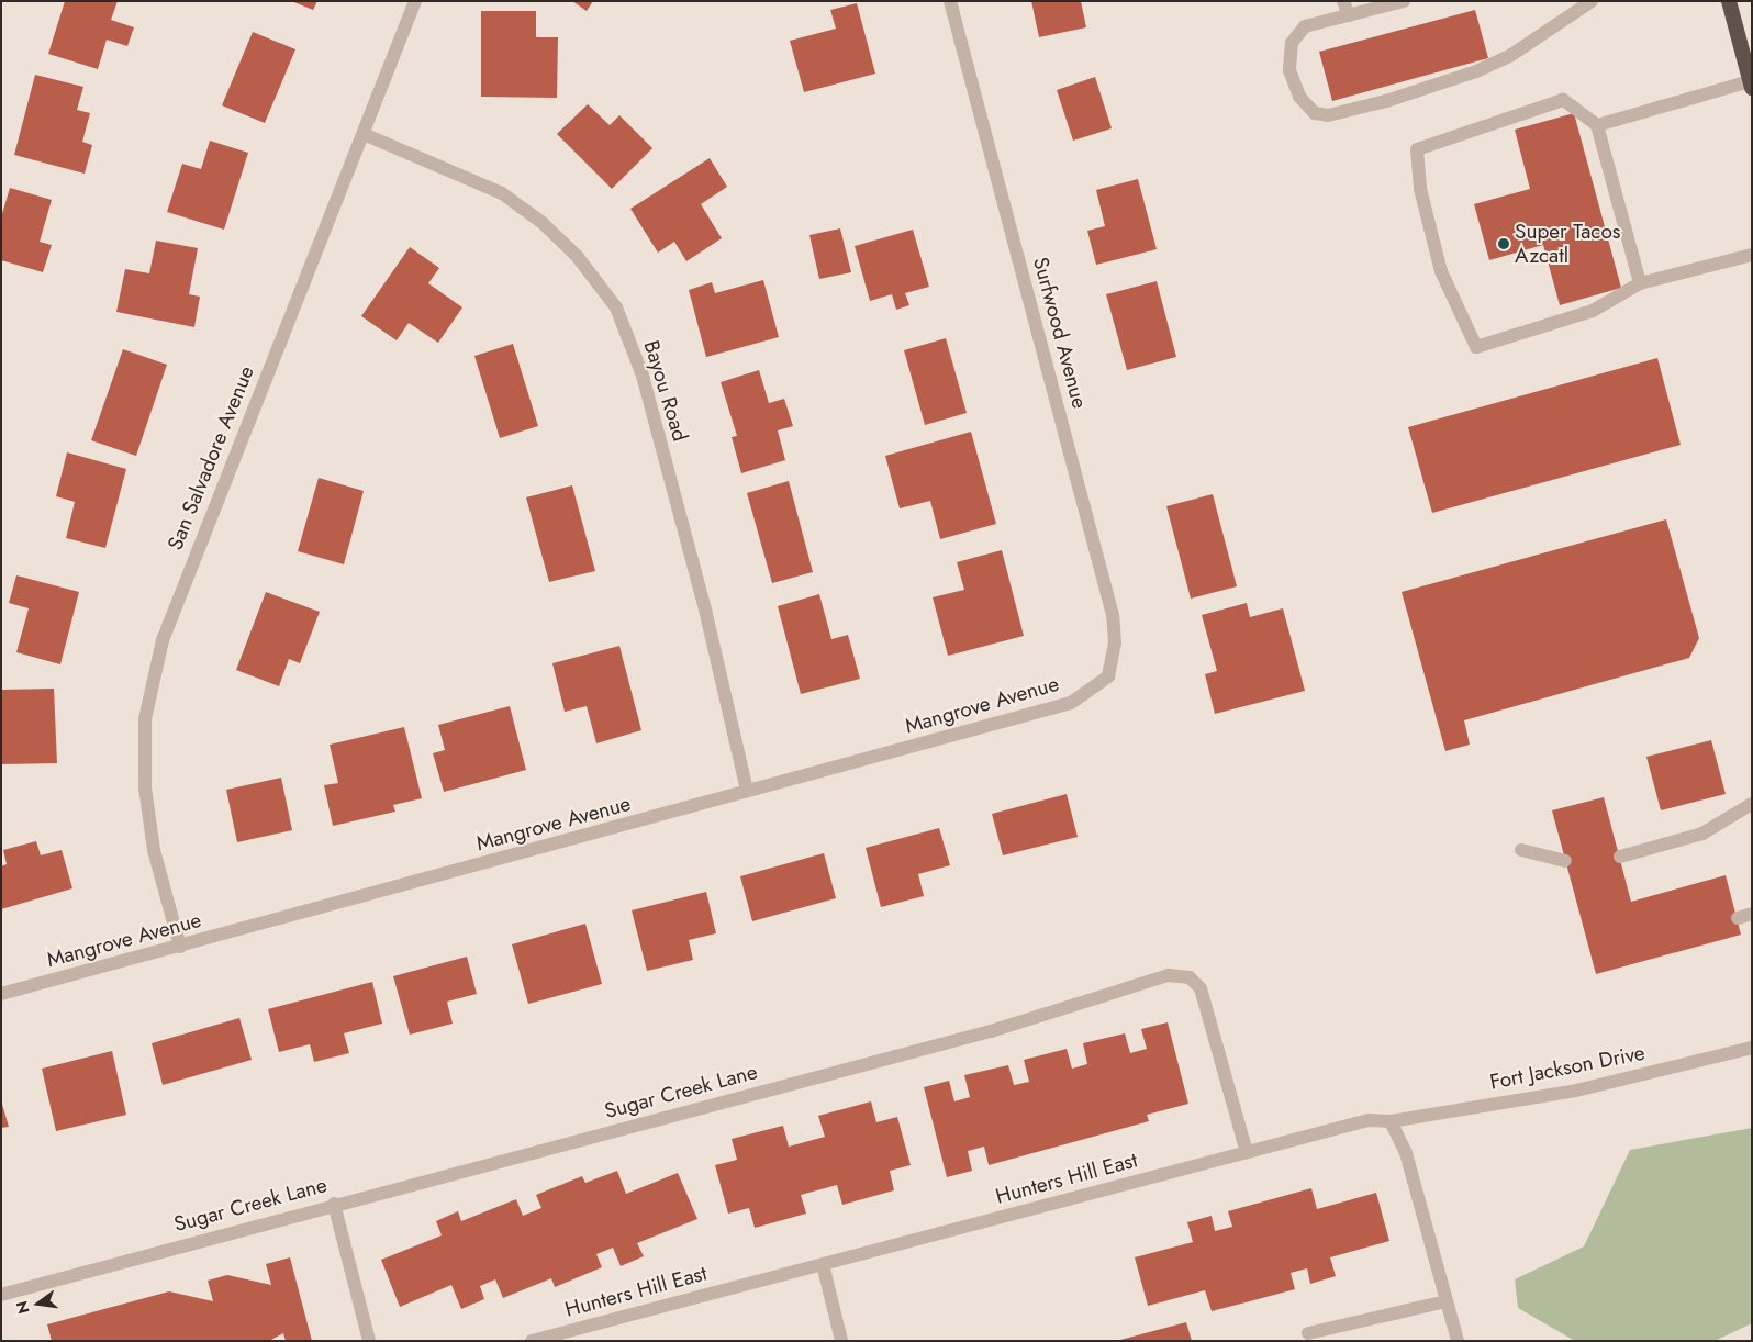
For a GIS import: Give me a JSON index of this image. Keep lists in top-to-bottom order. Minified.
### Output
{"streets":{"street":["Surfwood Avenue","Bayou Road","San Salvadore Avenue","Mangrove Avenue","Fort Jackson Drive","Sugar Creek Lane","Hunters Hill East"]},"crossings":[["Surfwood Avenue","Mangrove Avenue"],["Bayou Road","San Salvadore Avenue"],["Bayou Road","Mangrove Avenue"],["San Salvadore Avenue","Mangrove Avenue"],["Fort Jackson Drive","Hunters Hill East"],["Sugar Creek Lane","Hunters Hill East"]],"places":["Super Tacos Azcatl"],"north":"left"}
